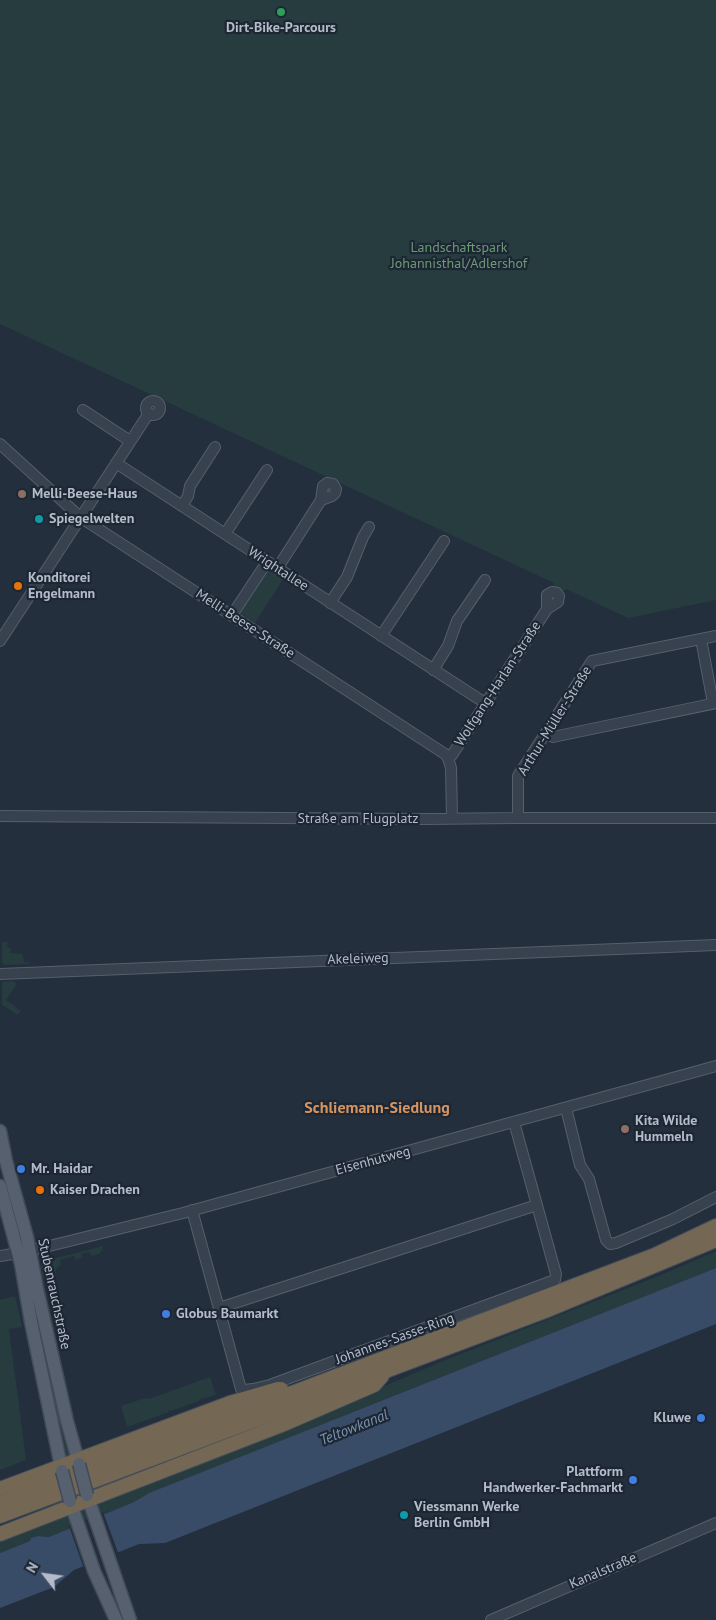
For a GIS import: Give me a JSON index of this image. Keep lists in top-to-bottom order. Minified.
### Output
{"streets":{"main road":["Stubenrauchstraße"],"street":["Wrightallee","Melli-Beese-Straße","Wolfgang-Harlan-Straße","Arthur-Müller-Straße","Straße am Flugplatz","Akeleiweg","Eisenhutweg","Johannes-Sasse-Ring","Kanalstraße"]},"crossings":[["Wrightallee","Wolfgang-Harlan-Straße"],["Melli-Beese-Straße","Wolfgang-Harlan-Straße"],["Arthur-Müller-Straße","Straße am Flugplatz"],["Eisenhutweg","Stubenrauchstraße"],["Eisenhutweg","Johannes-Sasse-Ring"]],"districts":["Schliemann-Siedlung"],"water":["Teltowkanal"],"parks":["Landschaftspark Johannisthal/Adlershof"],"places":["Dirt-Bike-Parcours","Melli-Beese-Haus","Spiegelwelten","Konditorei Engelmann","Kita Wilde Hummeln","Mr. Haidar","Kaiser Drachen","Globus Baumarkt","Kluwe","Plattform Handwerker-Fachmarkt","Viessmann Werke Berlin GmbH"],"north":"top left"}
